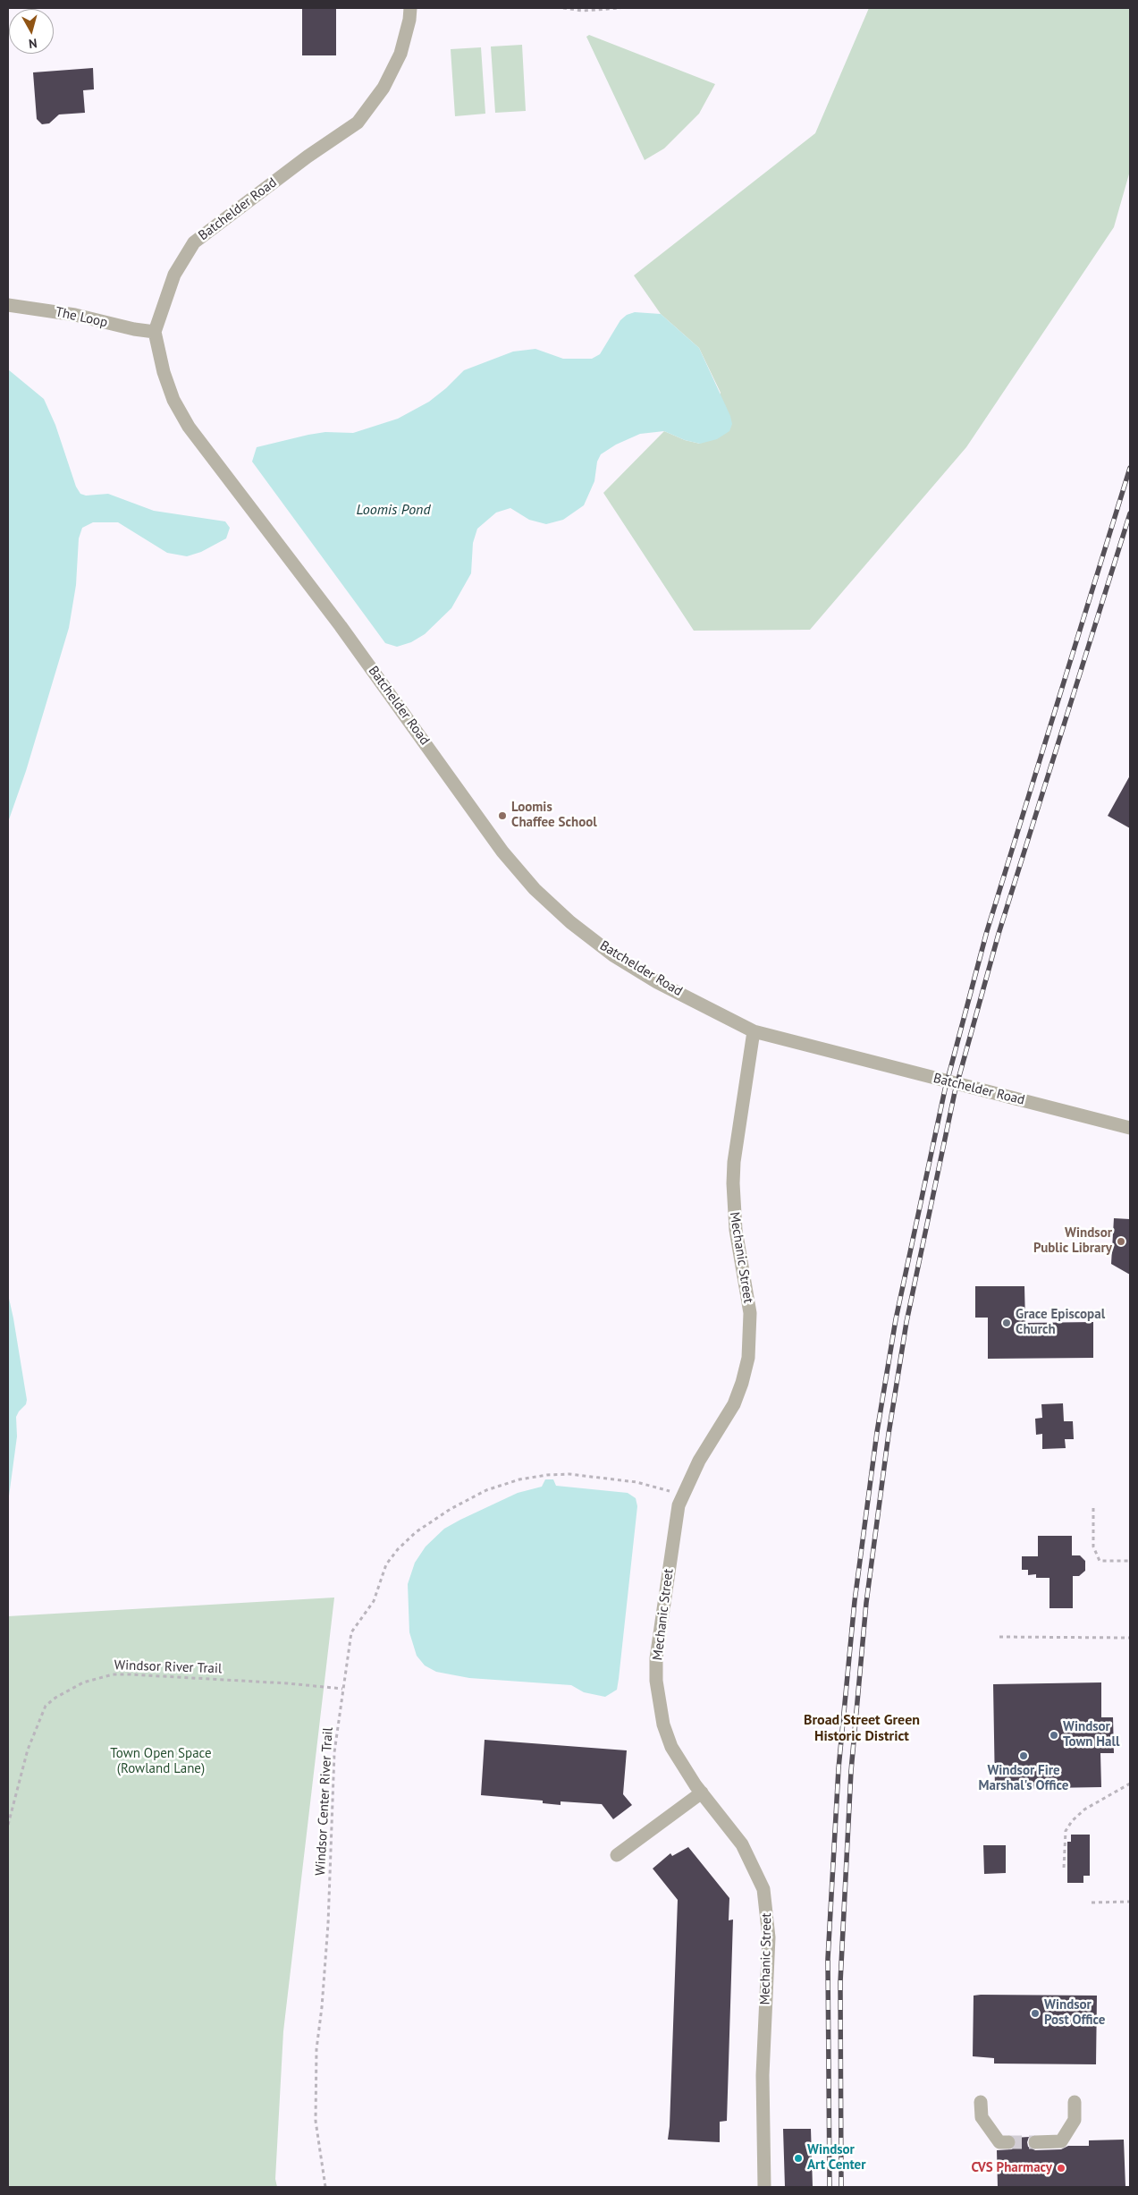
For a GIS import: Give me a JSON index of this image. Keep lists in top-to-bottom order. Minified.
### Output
{"streets":{"street":["Batchelder Road","The Loop","Mechanic Street"],"path":["Windsor River Trail","Windsor Center River Trail"]},"crossings":[["Batchelder Road","The Loop"],["Batchelder Road","Mechanic Street"],["Mechanic Street","Windsor Center River Trail"],["Windsor River Trail","Windsor Center River Trail"]],"districts":["Broad Street Green Historic District"],"water":["Loomis Pond"],"parks":["Town Open Space (Rowland Lane)"],"places":["Loomis Chaffee School","Windsor Public Library","Grace Episcopal Church","Windsor Town Hall","Windsor Fire Marshal's Office","Windsor Post Office","Windsor Art Center","CVS Pharmacy"],"north":"bottom"}
